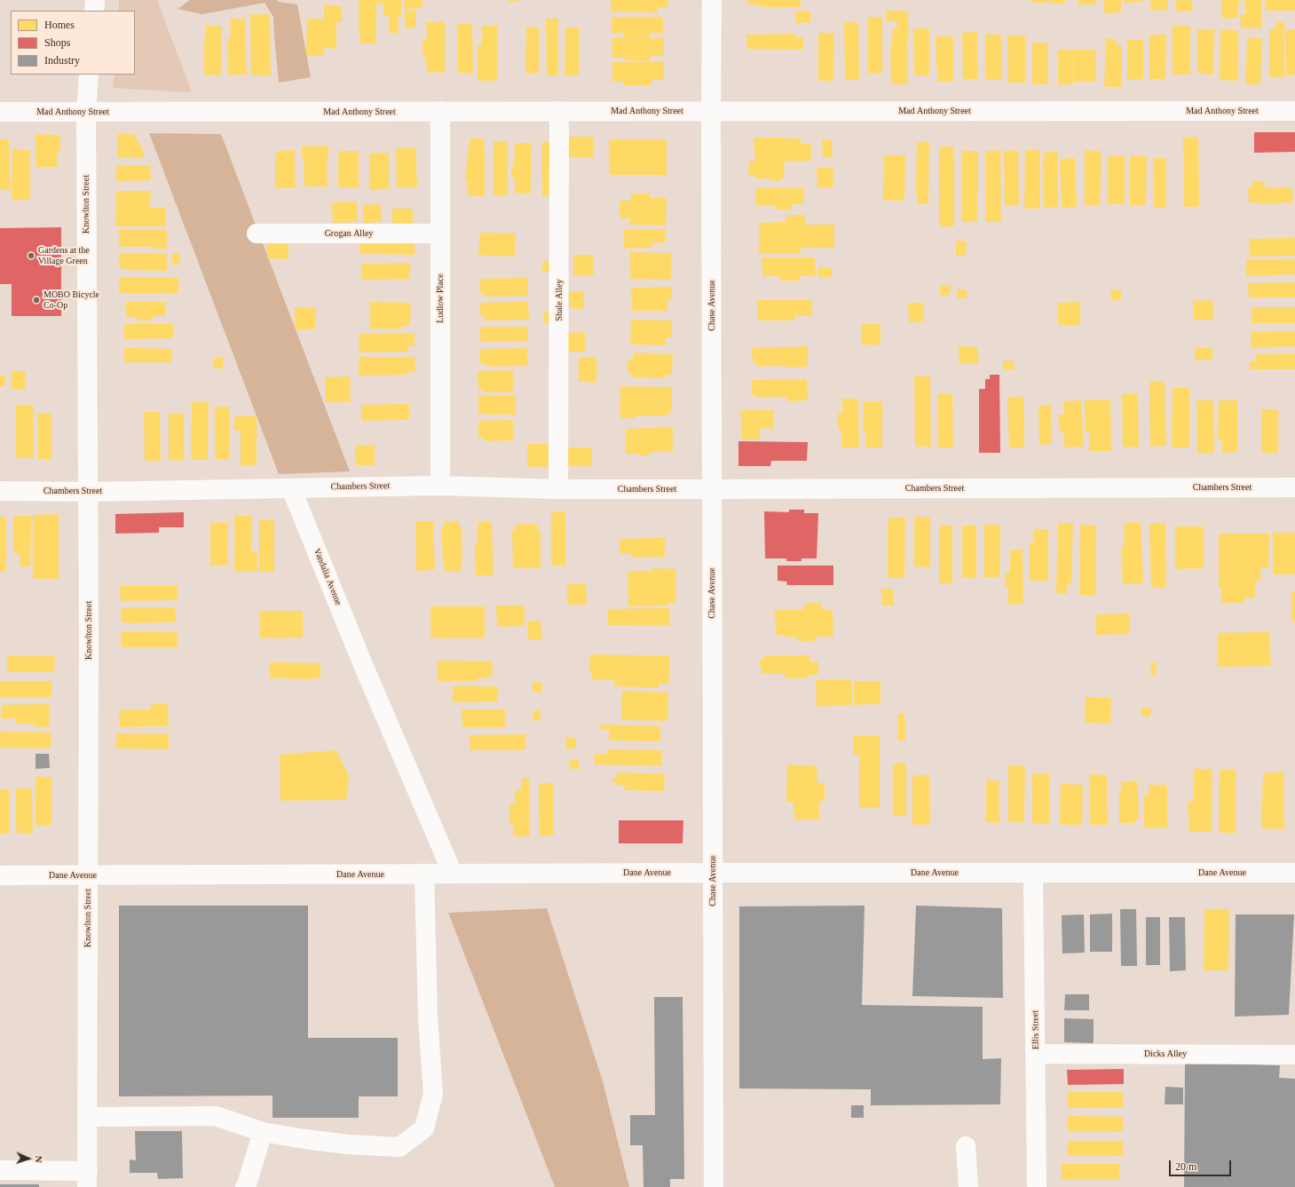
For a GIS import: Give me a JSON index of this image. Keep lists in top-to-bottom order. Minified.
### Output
{"streets":{"street":["Mad Anthony Street","Knowlton Street","Grogan Alley","Ludlow Place","Shale Alley","Chase Avenue","Chambers Street","Vandalia Avenue","Dane Avenue","Ellis Street","Dicks Alley"]},"crossings":[["Mad Anthony Street","Knowlton Street"],["Mad Anthony Street","Ludlow Place"],["Mad Anthony Street","Shale Alley"],["Mad Anthony Street","Chase Avenue"],["Knowlton Street","Chambers Street"],["Knowlton Street","Dane Avenue"],["Grogan Alley","Ludlow Place"],["Ludlow Place","Chambers Street"],["Shale Alley","Chambers Street"],["Chase Avenue","Chambers Street"],["Chase Avenue","Dane Avenue"],["Chambers Street","Vandalia Avenue"],["Vandalia Avenue","Dane Avenue"],["Dane Avenue","Ellis Street"],["Ellis Street","Dicks Alley"]],"places":["Gardens at the Village Green","MOBO Bicycle Co-Op"],"legend":["Homes","Shops","Industry"],"scale_bar":"20 m","north":"right"}
